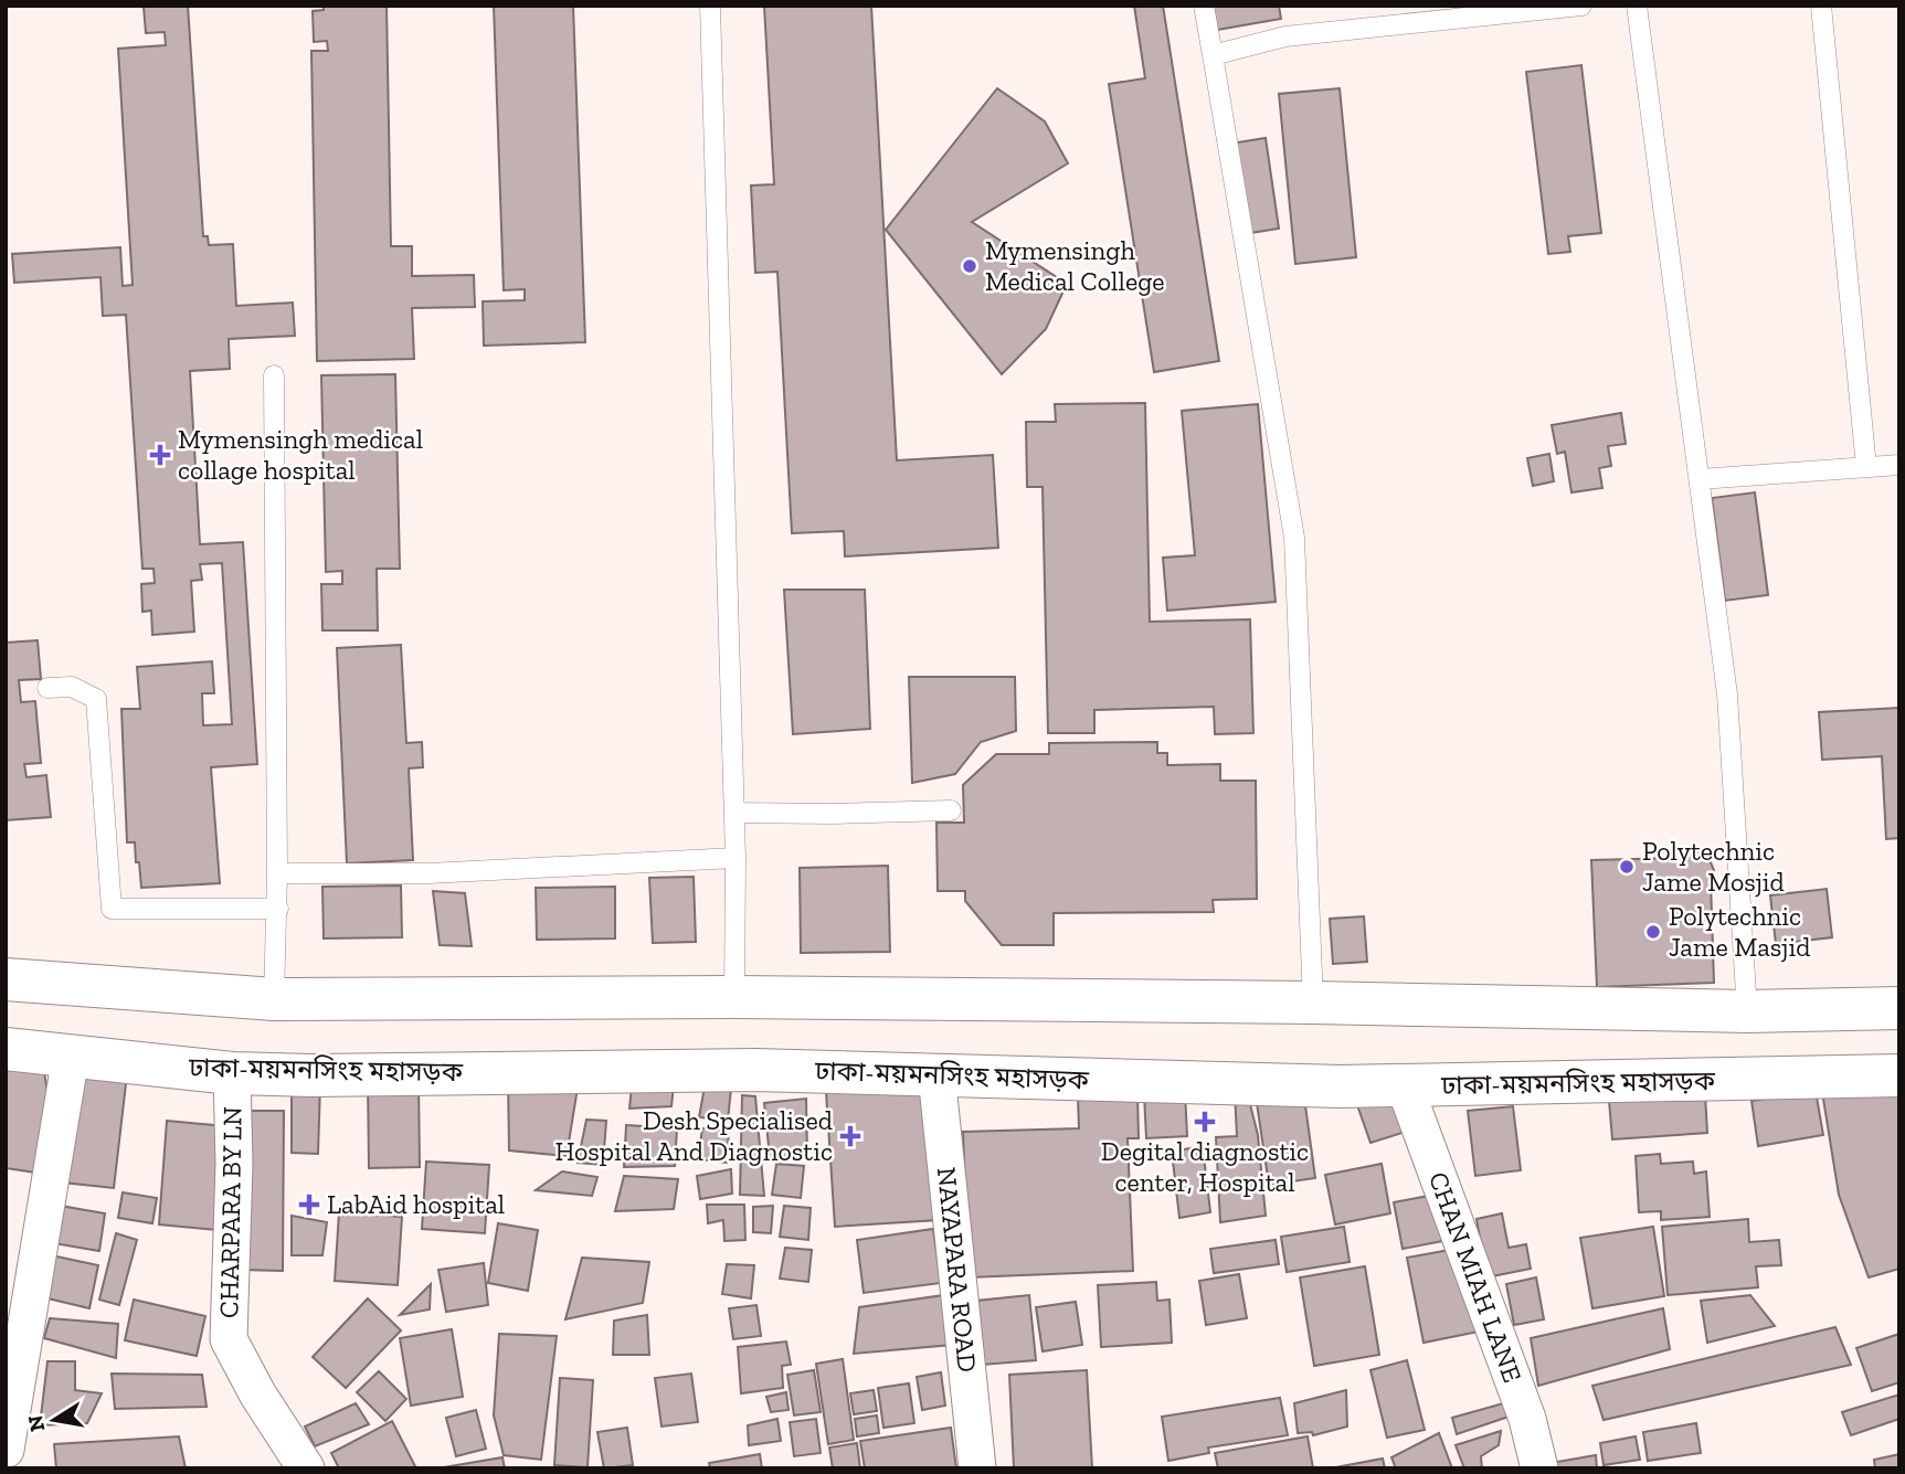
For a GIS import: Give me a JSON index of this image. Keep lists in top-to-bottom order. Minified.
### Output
{"streets":{"main road":["ঢাকা-ময়মনসিংহ মহাসড়ক"],"street":["CHARPARA BY LN","NAYAPARA ROAD","CHAN MIAH LANE"]},"crossings":[["ঢাকা-ময়মনসিংহ মহাসড়ক","CHARPARA BY LN"],["ঢাকা-ময়মনসিংহ মহাসড়ক","NAYAPARA ROAD"],["ঢাকা-ময়মনসিংহ মহাসড়ক","CHAN MIAH LANE"]],"places":{"other":["Mymensingh Medical College","Polytechnic Jame Mosjid","Polytechnic Jame Masjid"],"health":["Mymensingh medical collage hospital","Degital diagnostic center, Hospital","Desh Specialised Hospital And Diagnostic","LabAid hospital"]},"north":"left"}
